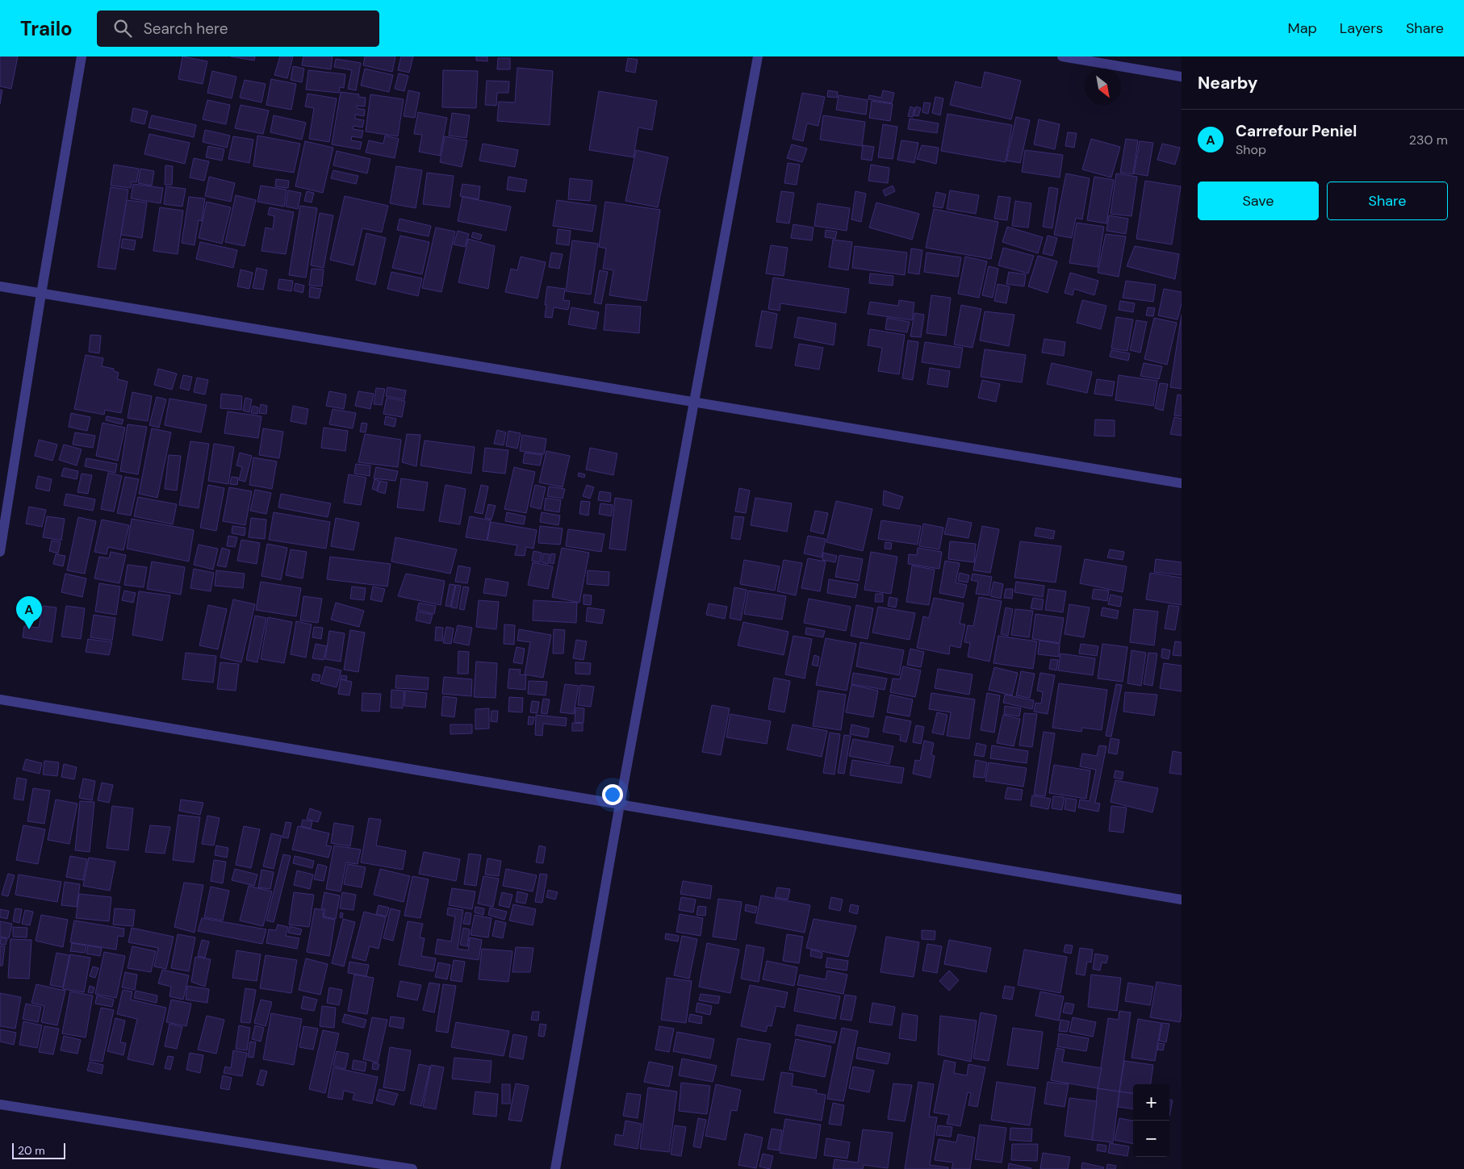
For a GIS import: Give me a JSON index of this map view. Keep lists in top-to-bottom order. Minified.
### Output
{"scale_bar":"20 m","north":"bottom right","page":{"header":"Trailo","search":"Search here","nav":["Map","Layers","Share"],"heading":"Nearby","list":[{"mark":"A","name":"Carrefour Peniel","note":"Shop","value":"230 m"}],"buttons":["Save","Share"],"pins":"A","map_buttons":["+","−"],"scale":"20 m"}}
